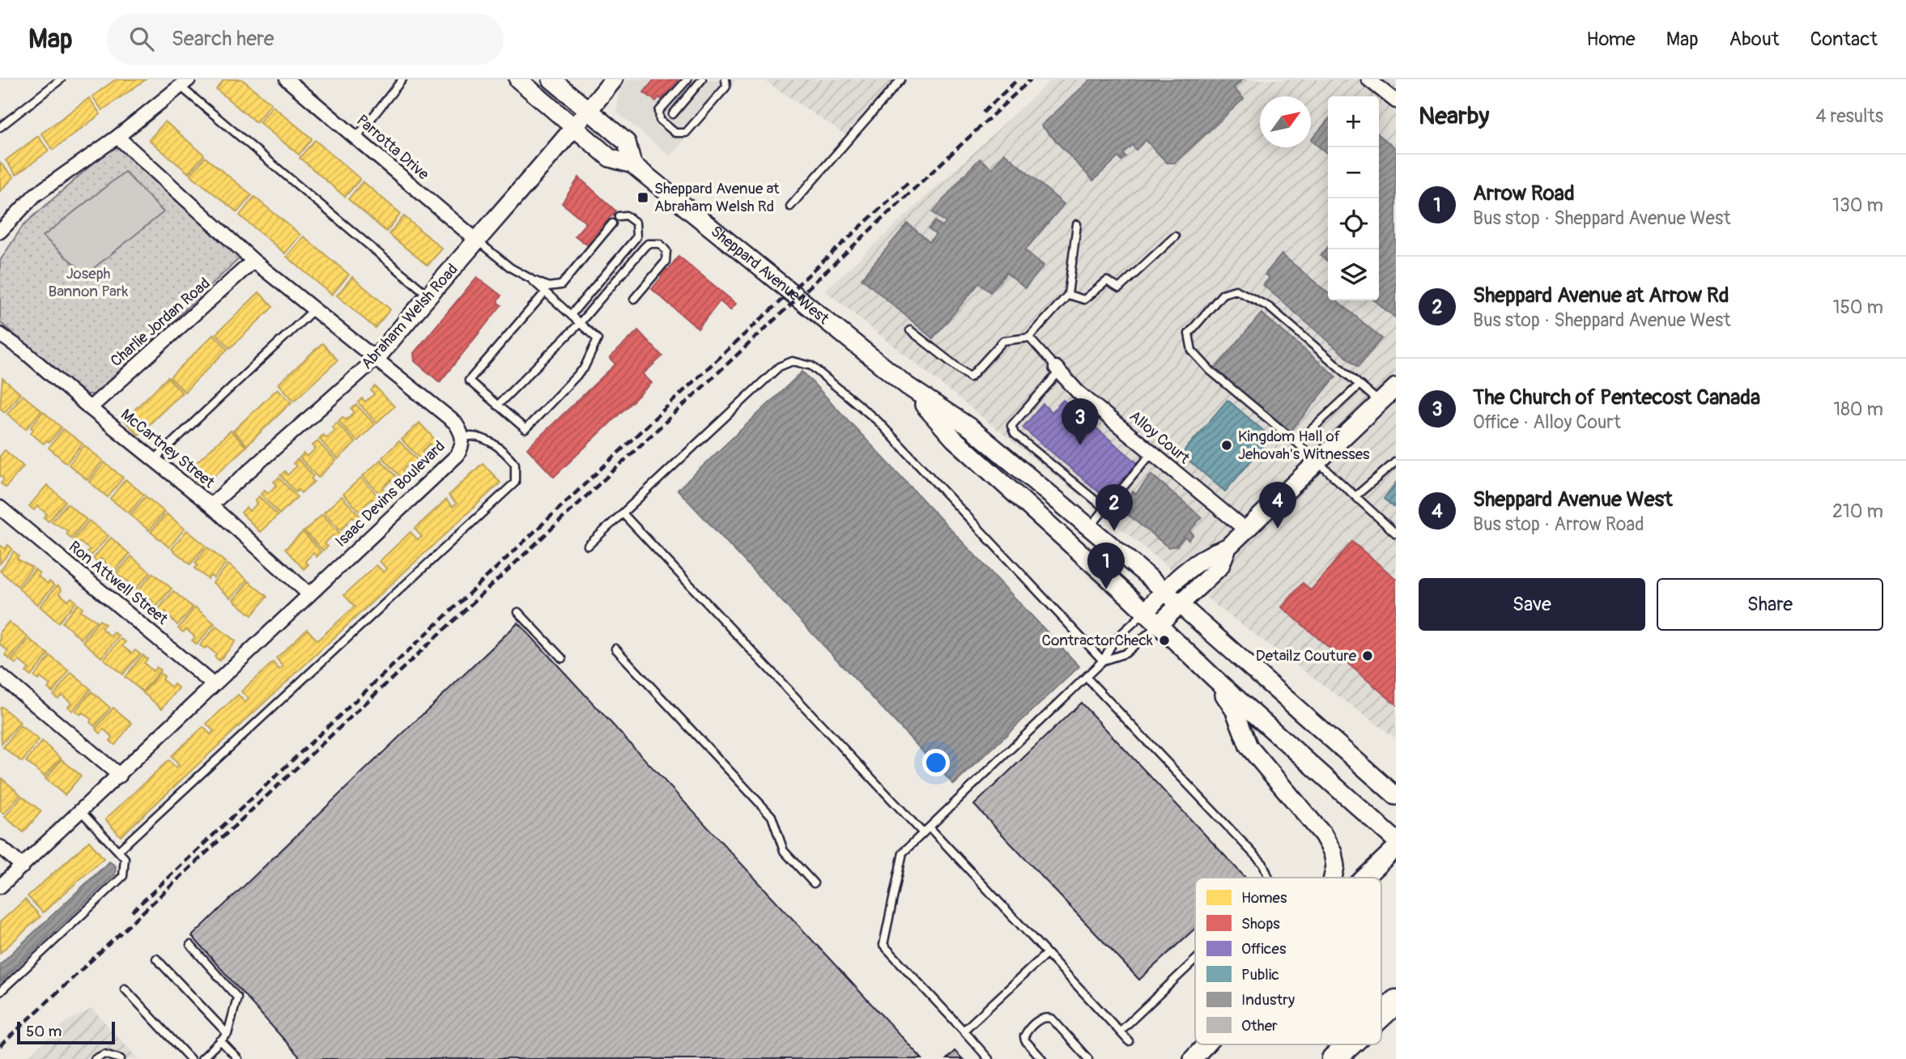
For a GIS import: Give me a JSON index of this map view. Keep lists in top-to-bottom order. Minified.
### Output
{"streets":{"main road":["Sheppard Avenue West","Abraham Welsh Road"],"street":["Parrotta Drive","Charlie Jordan Road","Alloy Court","McCartney Street","Isaac Devins Boulevard","Ron Attwell Street"]},"crossings":[["Parrotta Drive","Abraham Welsh Road"],["Sheppard Avenue West","Abraham Welsh Road"],["Abraham Welsh Road","McCartney Street"],["Abraham Welsh Road","Isaac Devins Boulevard"],["Charlie Jordan Road","McCartney Street"],["Charlie Jordan Road","Isaac Devins Boulevard"],["McCartney Street","Isaac Devins Boulevard"],["Isaac Devins Boulevard","Ron Attwell Street"]],"parks":["Joseph Bannon Park"],"places":{"transit":["Sheppard Avenue at Abraham Welsh Rd"],"other":["Kingdom Hall of Jehovah's Witnesses","ContractorCheck","Detailz Couture"]},"legend":["Homes","Shops","Offices","Public","Industry","Other"],"scale_bar":"50 m","north":"top right","page":{"header":"Map","search":"Search here","nav":["Home","Map","About","Contact"],"heading":["Nearby","4 results"],"map_buttons":["+","−"],"list":[{"mark":"1","name":"Arrow Road","note":"Bus stop · Sheppard Avenue West","value":"130 m"},{"mark":"2","name":"Sheppard Avenue at Arrow Rd","note":"Bus stop · Sheppard Avenue West","value":"150 m"},{"mark":"3","name":"The Church of Pentecost Canada","note":"Office · Alloy Court","value":"180 m"},{"mark":"4","name":"Sheppard Avenue West","note":"Bus stop · Arrow Road","value":"210 m"}],"pins":["3","4","2","1"],"buttons":["Save","Share"],"scale":"50 m"}}
